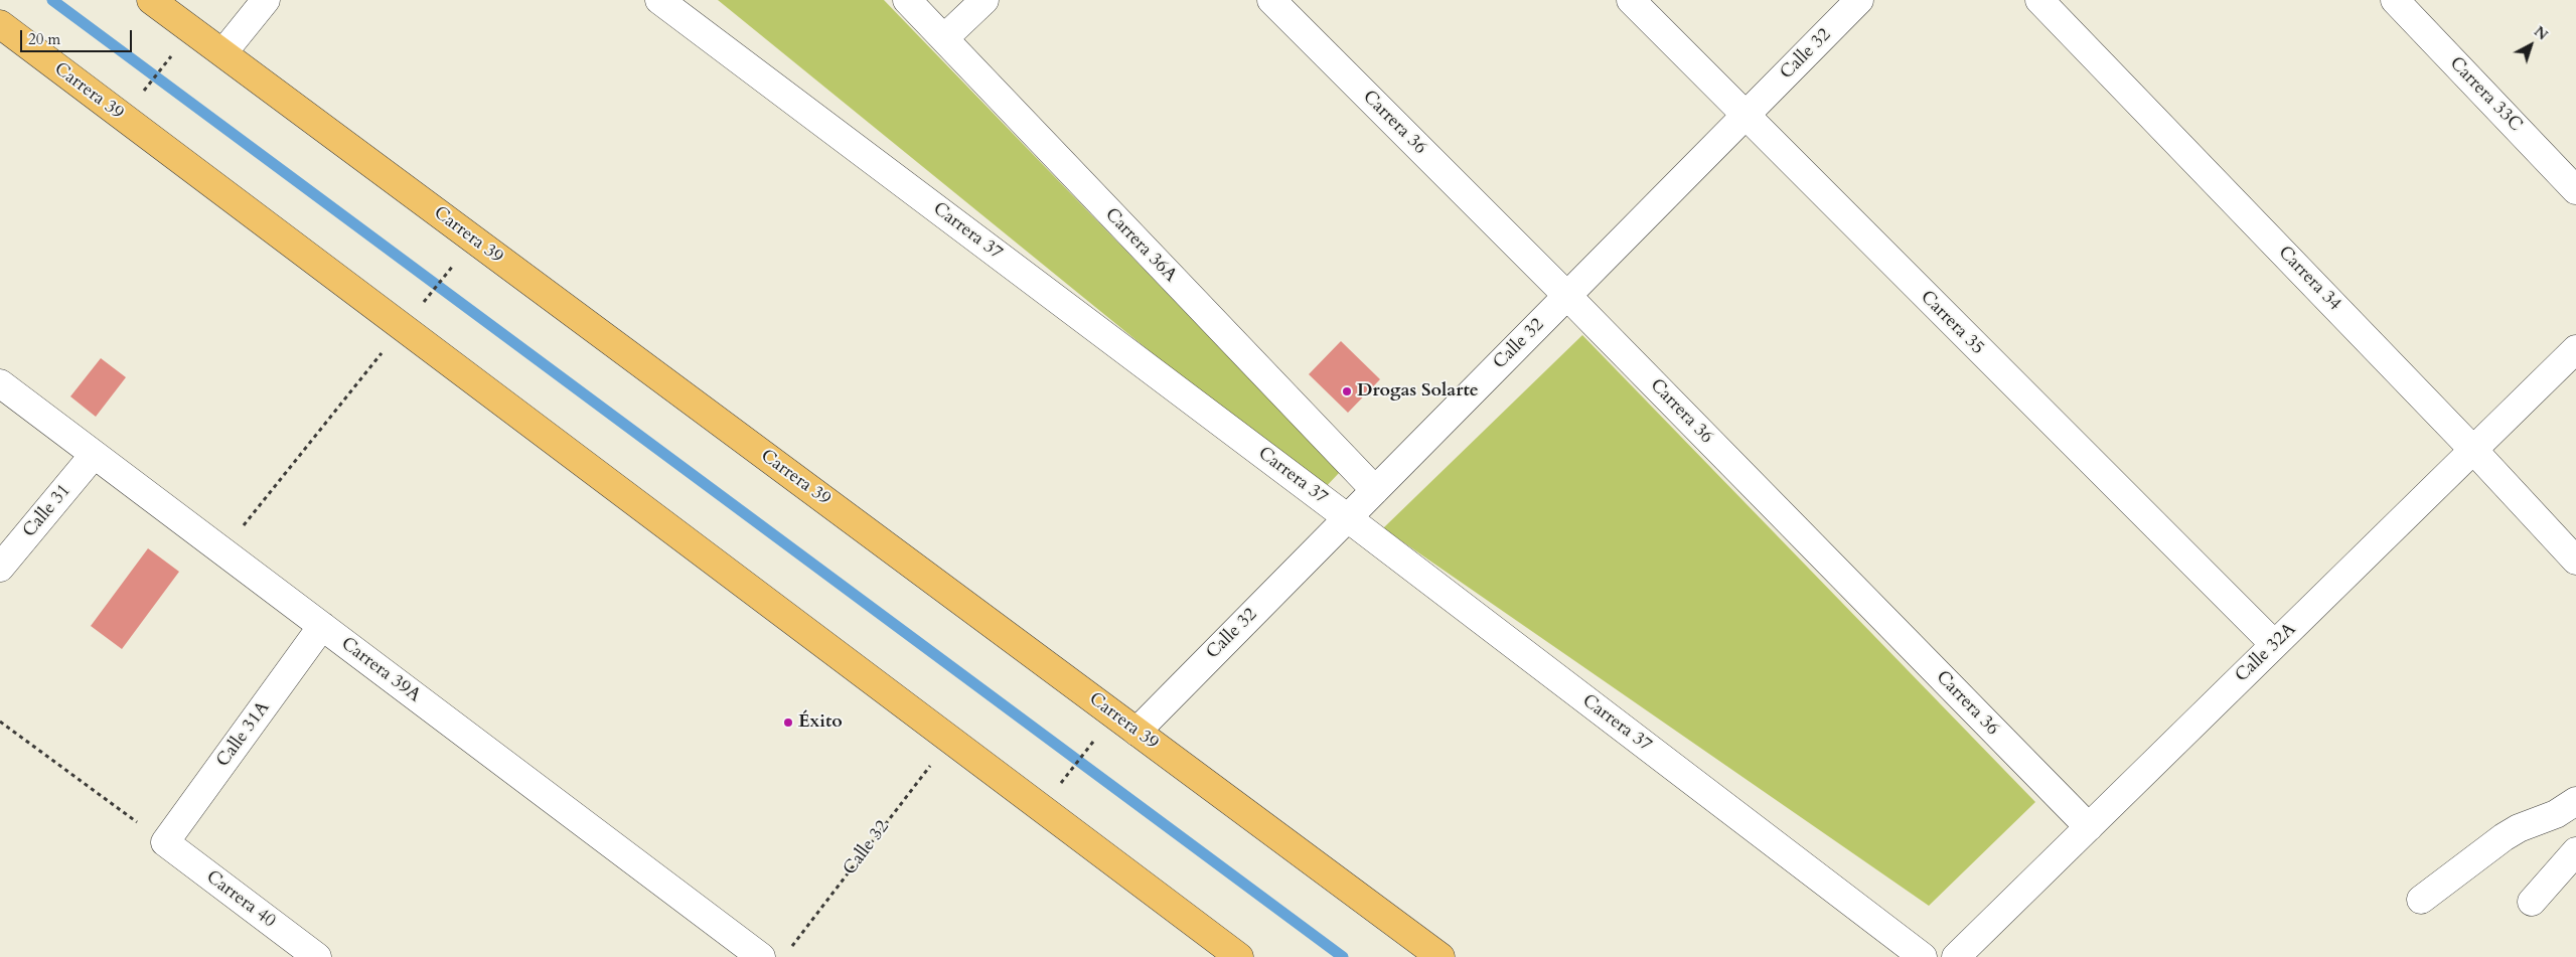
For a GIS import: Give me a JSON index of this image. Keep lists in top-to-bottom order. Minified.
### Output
{"streets":{"main road":["Carrera 39"],"street":["Calle 32","Carrera 33C","Carrera 36","Carrera 37","Carrera 36A","Carrera 34","Carrera 35","Calle 31","Calle 32A","Carrera 39A","Calle 31A","Carrera 40"]},"crossings":[["Calle 32","Carrera 39"],["Calle 32","Carrera 36"],["Calle 32","Carrera 37"],["Calle 32","Carrera 36A"],["Calle 32","Carrera 35"],["Carrera 36","Calle 32A"],["Carrera 34","Calle 32A"],["Carrera 35","Calle 32A"],["Calle 31","Carrera 39A"],["Carrera 39A","Calle 31A"],["Calle 31A","Carrera 40"]],"places":["Drogas Solarte","Éxito"],"scale_bar":"20 m","north":"top right"}
